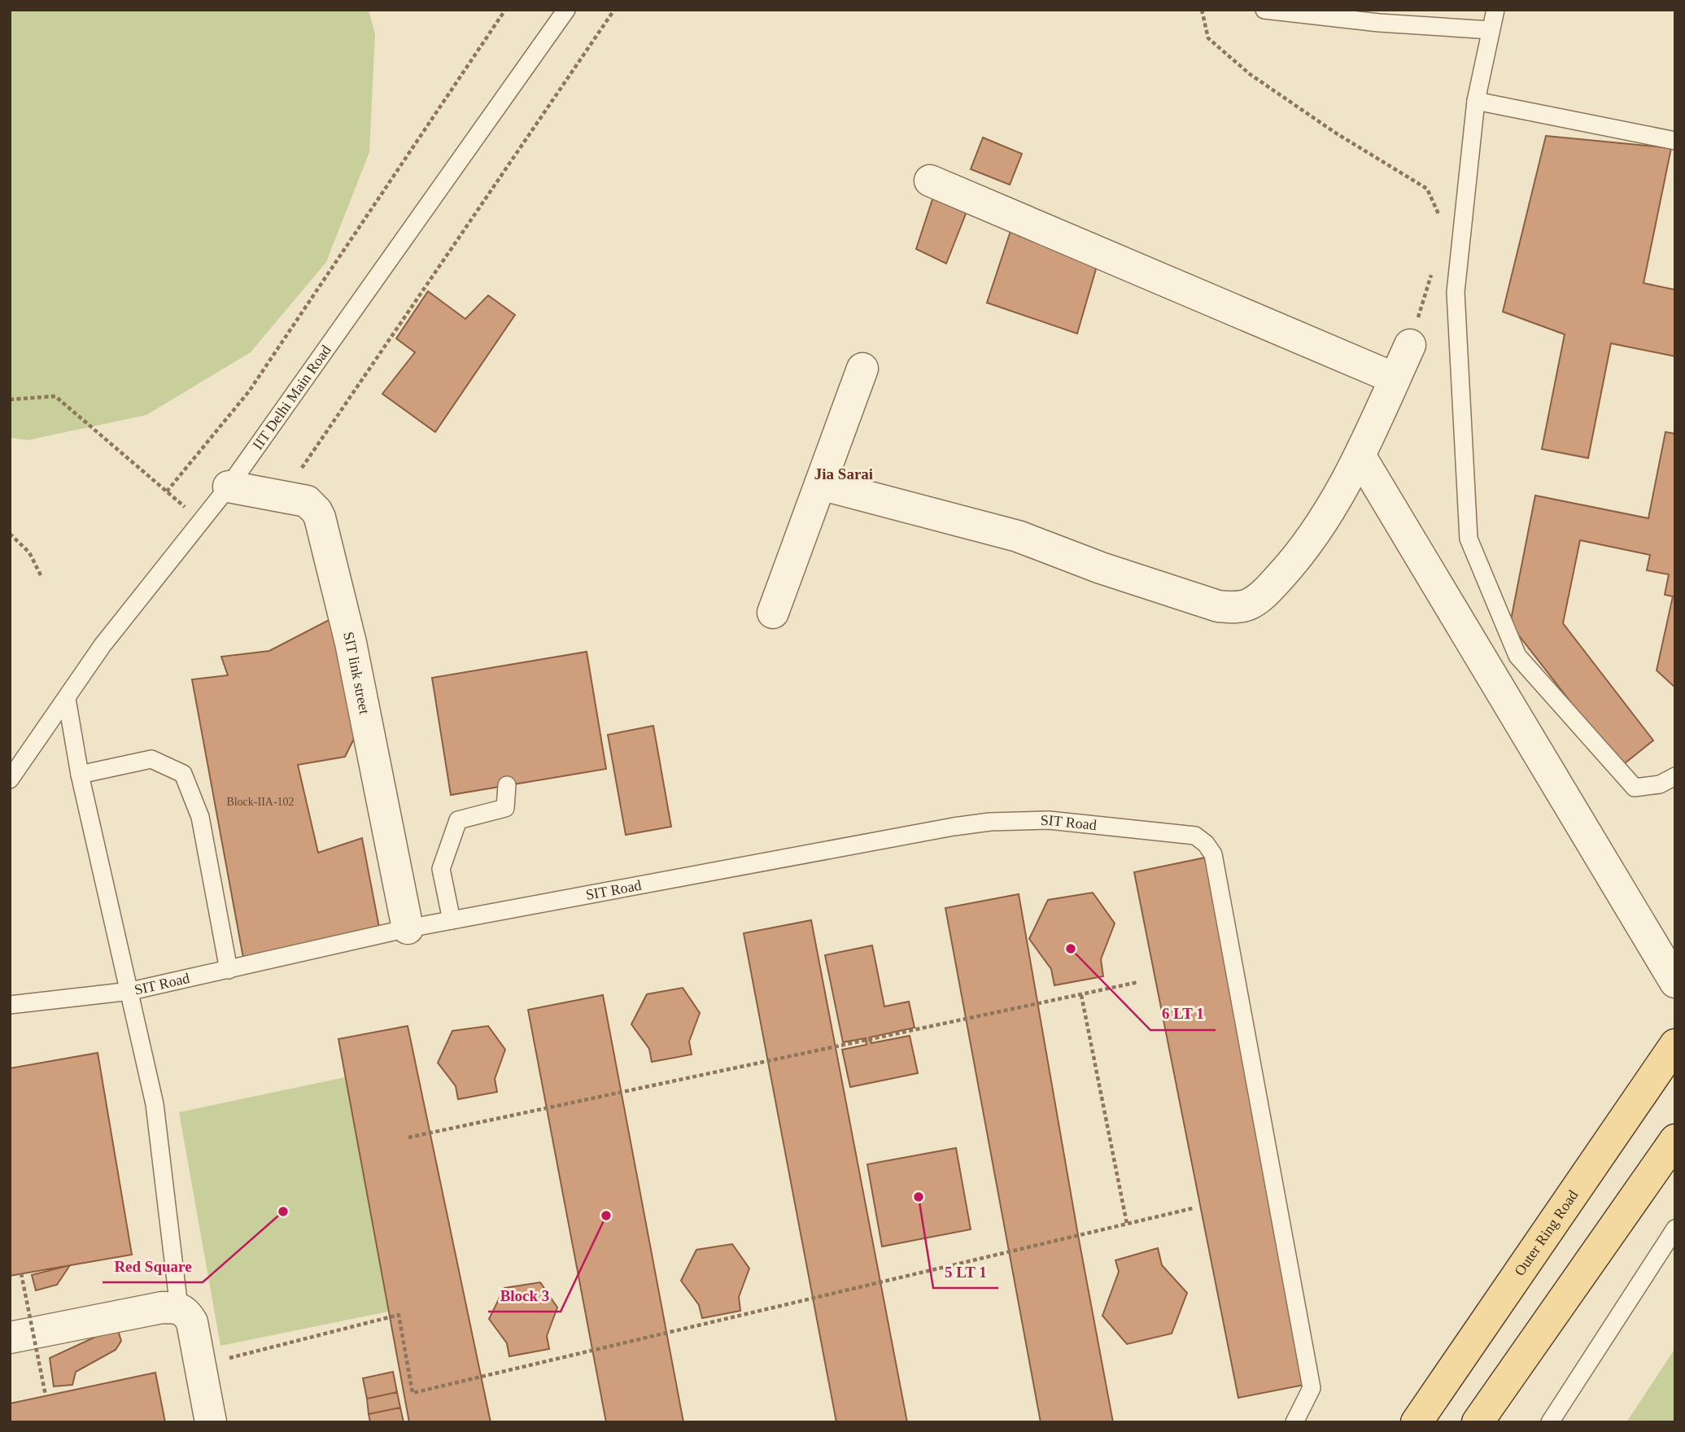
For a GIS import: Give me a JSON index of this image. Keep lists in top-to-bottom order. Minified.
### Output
{"streets":{"main road":["Outer Ring Road"],"street":["SIT link street"],"lane":["IIT Delhi Main Road","SIT Road"]},"crossings":[["IIT Delhi Main Road","SIT link street"],["SIT link street","SIT Road"]],"districts":["Jia Sarai"],"places":["6 LT 1","5 LT 1","Red Square","Block 3"],"house_numbers":["Block-IIA-102"]}
